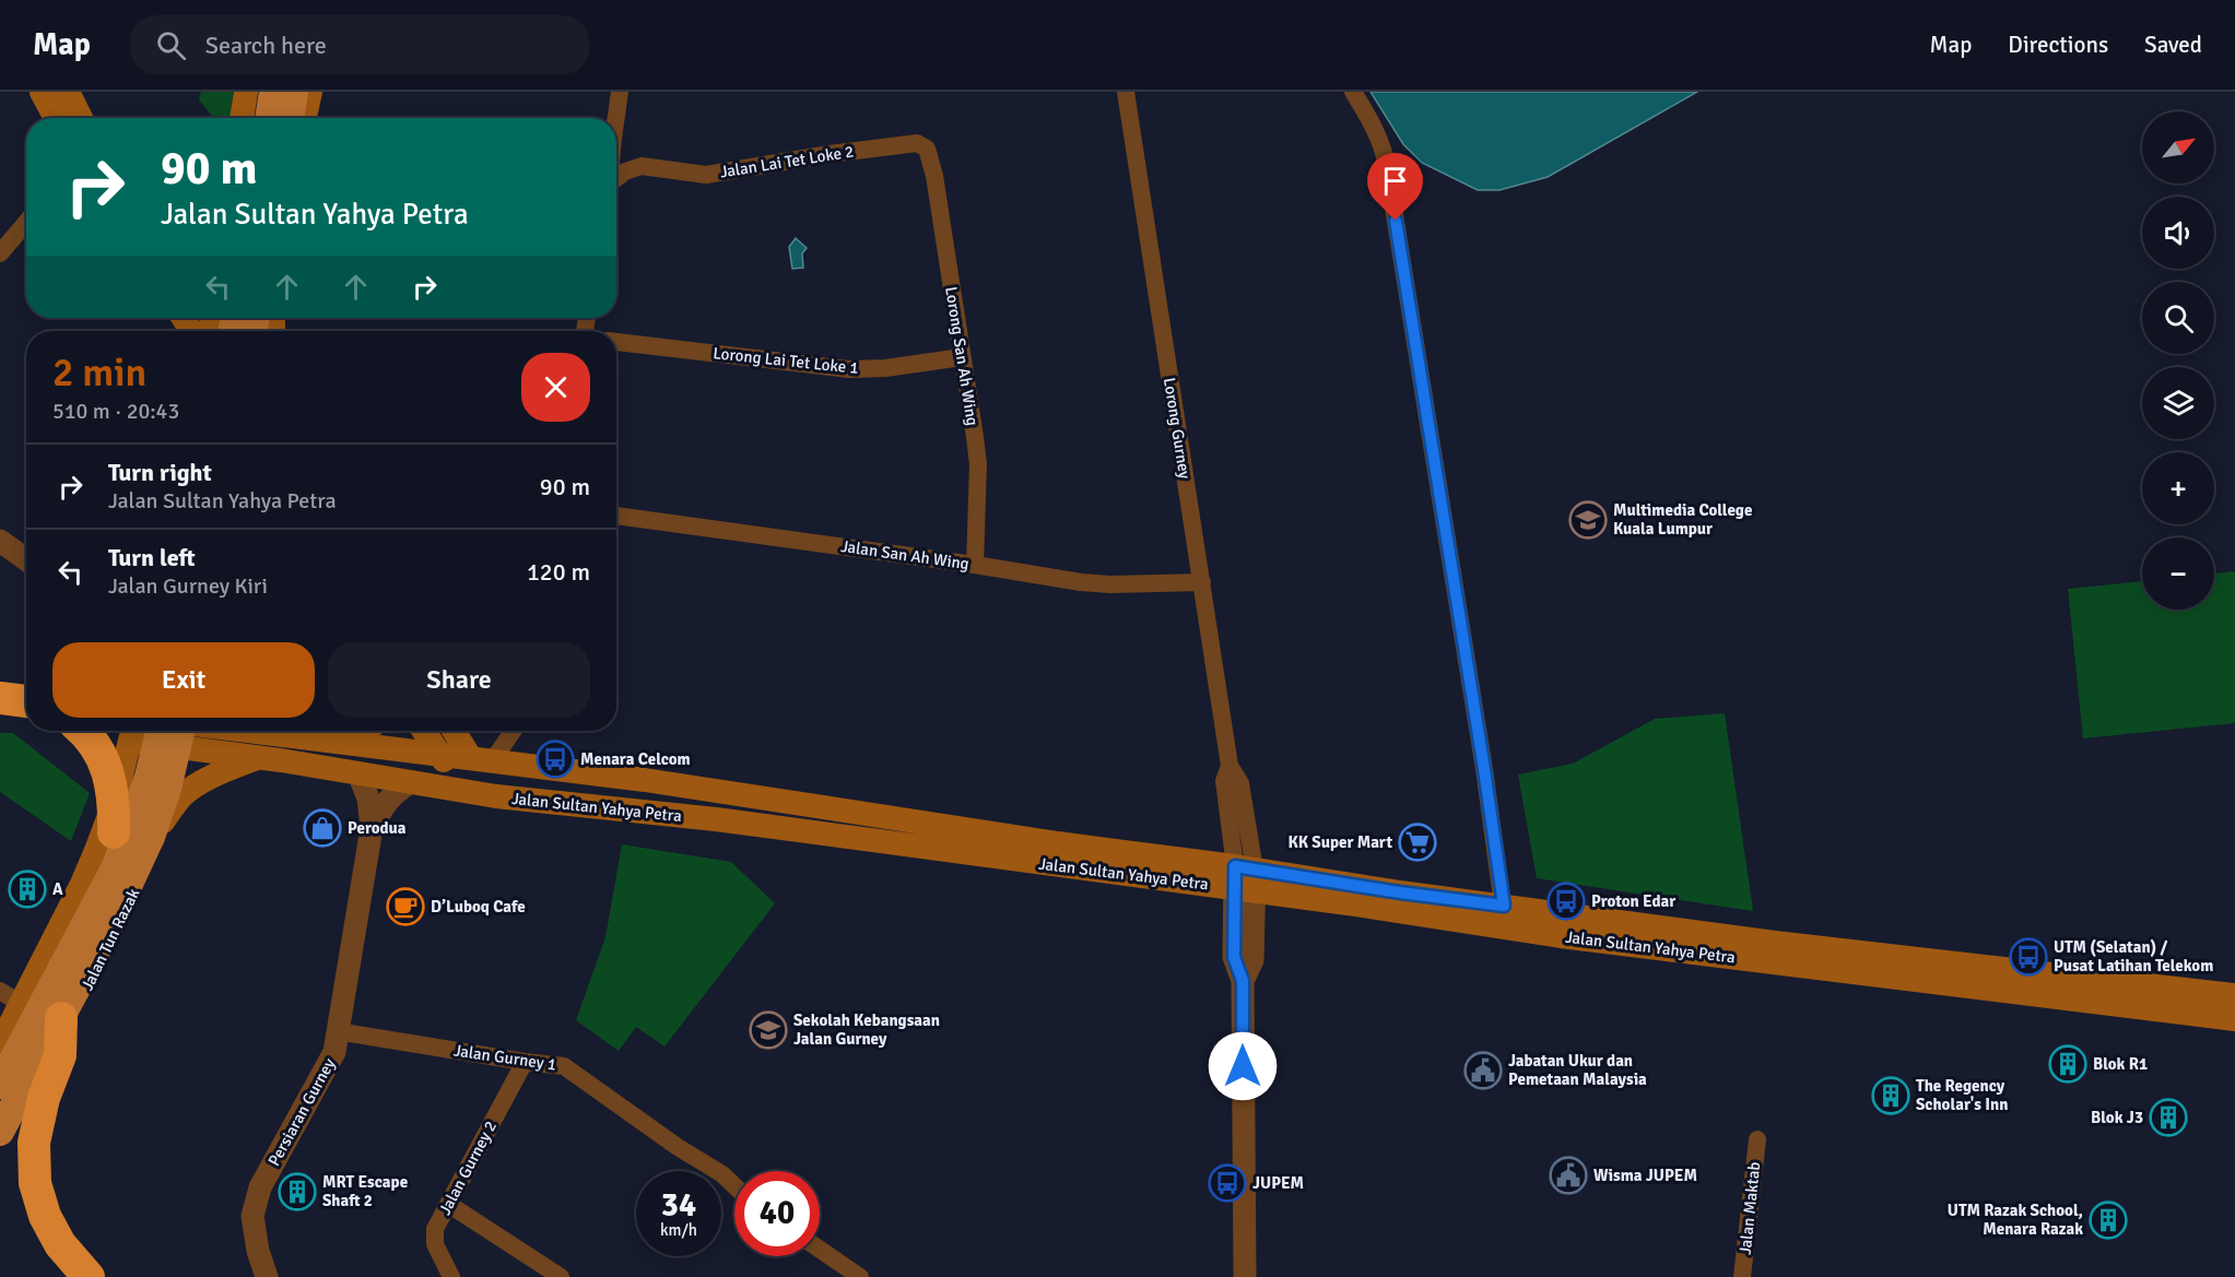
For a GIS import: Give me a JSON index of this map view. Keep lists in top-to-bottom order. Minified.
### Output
{"streets":{"main road":["Jalan Sultan Yahya Petra","Jalan Tun Razak"],"street":["Jalan Lai Tet Loke 2","Lorong San Ah Wing","Lorong Lai Tet Loke 1","Lorong Gurney","Jalan San Ah Wing","Jalan Gurney 1","Persiaran Gurney","Jalan Gurney 2","Jalan Maktab"]},"crossings":[["Jalan Lai Tet Loke 2","Lorong San Ah Wing"],["Lorong San Ah Wing","Lorong Lai Tet Loke 1"],["Lorong San Ah Wing","Jalan San Ah Wing"],["Lorong Gurney","Jalan San Ah Wing"],["Lorong Gurney","Jalan Sultan Yahya Petra"],["Jalan Sultan Yahya Petra","Persiaran Gurney"],["Jalan Gurney 1","Persiaran Gurney"],["Jalan Gurney 1","Jalan Gurney 2"]],"places":{"school or university":["Multimedia College Kuala Lumpur","Sekolah Kebangsaan Jalan Gurney"],"bus stop":["Menara Celcom","Proton Edar","UTM (Selatan) / Pusat Latihan Telekom","JUPEM"],"shop":["Perodua"],"supermarket":["KK Super Mart"],"building":["A","Blok R1","The Regency Scholar's Inn","Blok J3","MRT Escape Shaft 2","UTM Razak School, Menara Razak"],"cafe":["D’Luboq Cafe"],"public building":["Jabatan Ukur dan Pemetaan Malaysia","Wisma JUPEM"]},"north":"top right","page":{"header":"Map","search":"Search here","nav":["Map","Directions","Saved"],"map_buttons":["+","−"],"turn":["90 m","Jalan Sultan Yahya Petra"],"heading":["2 min","510 m · 20:43"],"list":[{"name":"Turn right","note":"Jalan Sultan Yahya Petra","value":"90 m"},{"name":"Turn left","note":"Jalan Gurney Kiri","value":"120 m"}],"buttons":["Exit","Share"],"speed":"34 km/h","limit":"40"}}
